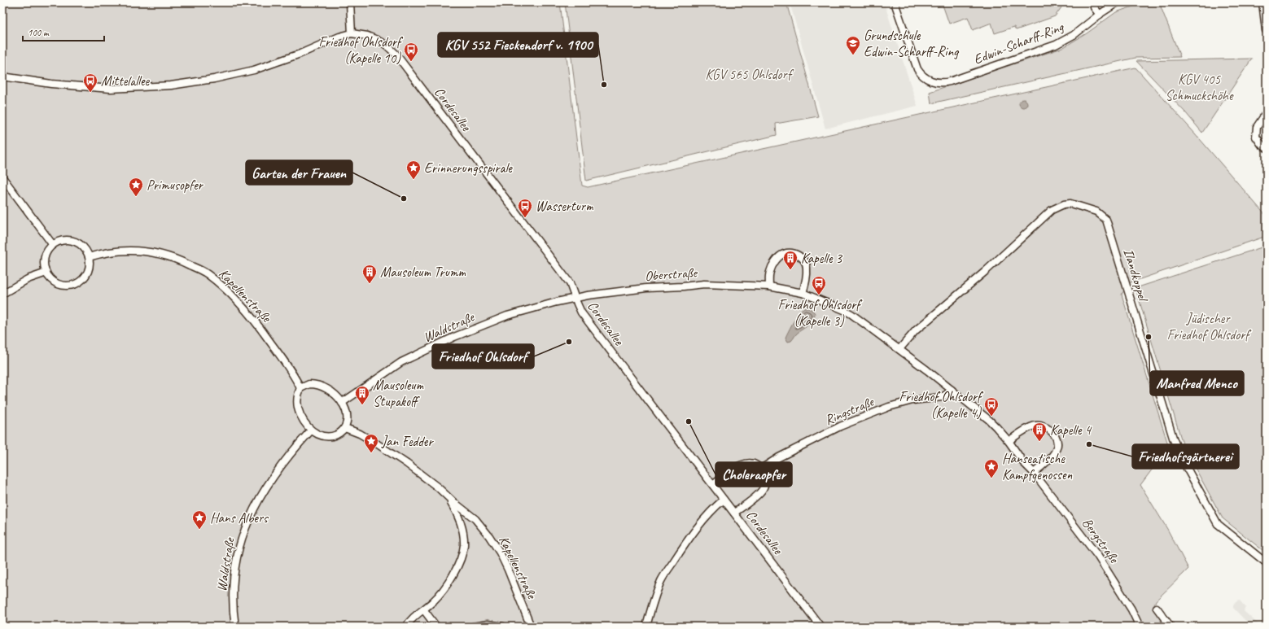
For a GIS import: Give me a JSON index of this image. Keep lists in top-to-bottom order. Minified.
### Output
{"streets":{"street":["Edwin-Scharff-Ring","Cordesallee","Oberstraße","Ilandkoppel","Kapellenstraße","Waldstraße","Ringstraße","Bergstraße"]},"crossings":[["Cordesallee","Oberstraße"],["Cordesallee","Waldstraße"],["Oberstraße","Ilandkoppel"],["Oberstraße","Waldstraße"],["Oberstraße","Bergstraße"],["Kapellenstraße","Waldstraße"],["Ringstraße","Bergstraße"]],"parks":["KGV 565 Ohlsdorf","KGV 405 Schmuckshöhe","Jüdischer Friedhof Ohlsdorf"],"places":{"school or university":["Grundschule Edwin-Scharff-Ring"],"bus stop":["Friedhof Ohlsdorf (Kapelle 10)","Mittelallee","Wasserturm","Friedhof Ohlsdorf (Kapelle 3)","Friedhof Ohlsdorf (Kapelle 4)"],"other":["KGV 552 Fieckendorf v. 1900","Garten der Frauen","Manfred Menco","Friedhof Ohlsdorf","Choleraopfer","Friedhofsgärtnerei"],"place":["Erinnerungsspirale","Primusopfer","Jan Fedder","Hanseatische Kampfgenossen","Hans Albers"],"building":["Kapelle 3","Mausoleum Trumm","Mausoleum Stupakoff","Kapelle 4"]},"scale_bar":"100 m"}
